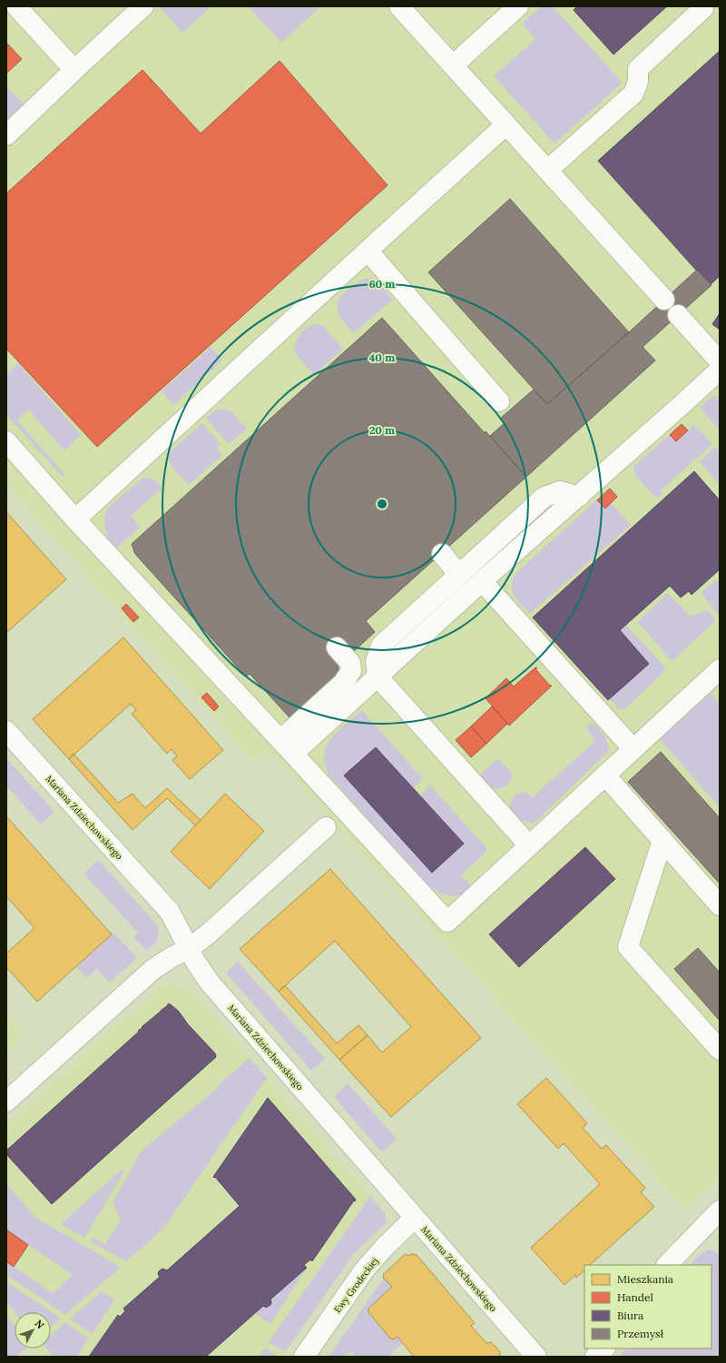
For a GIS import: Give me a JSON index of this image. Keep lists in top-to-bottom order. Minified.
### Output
{"streets":{"street":["Mariana Zdziechowskiego","Ewy Grodeckiej"]},"crossings":[["Mariana Zdziechowskiego","Ewy Grodeckiej"]],"legend":["Mieszkania","Handel","Biura","Przemysł"],"north":"top right","rings":["60 m","40 m","20 m"]}
